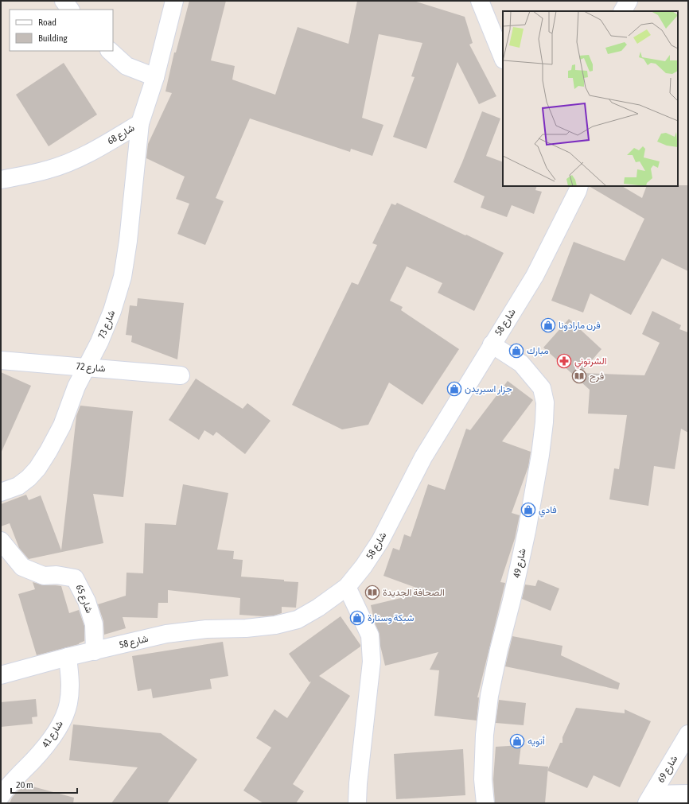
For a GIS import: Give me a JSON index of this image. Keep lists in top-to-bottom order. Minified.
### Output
{"streets":{"street":["شارع 68","شارع 58","شارع 73","شارع 72","شارع 49","شارع 65","شارع 41","شارع 69"]},"crossings":[["شارع 68","شارع 73"],["شارع 58","شارع 49"],["شارع 58","شارع 65"],["شارع 58","شارع 41"],["شارع 73","شارع 72"]],"places":{"shop":["فرن مارادونا","مبارك","جزار اسبريدن","فادي","شبكة وسنارة","أتويه"],"pharmacy":["الشرتوني"],"library":["فرح","الصحافة الجديدة"]},"legend":["Road","Building"],"scale_bar":"20 m"}
